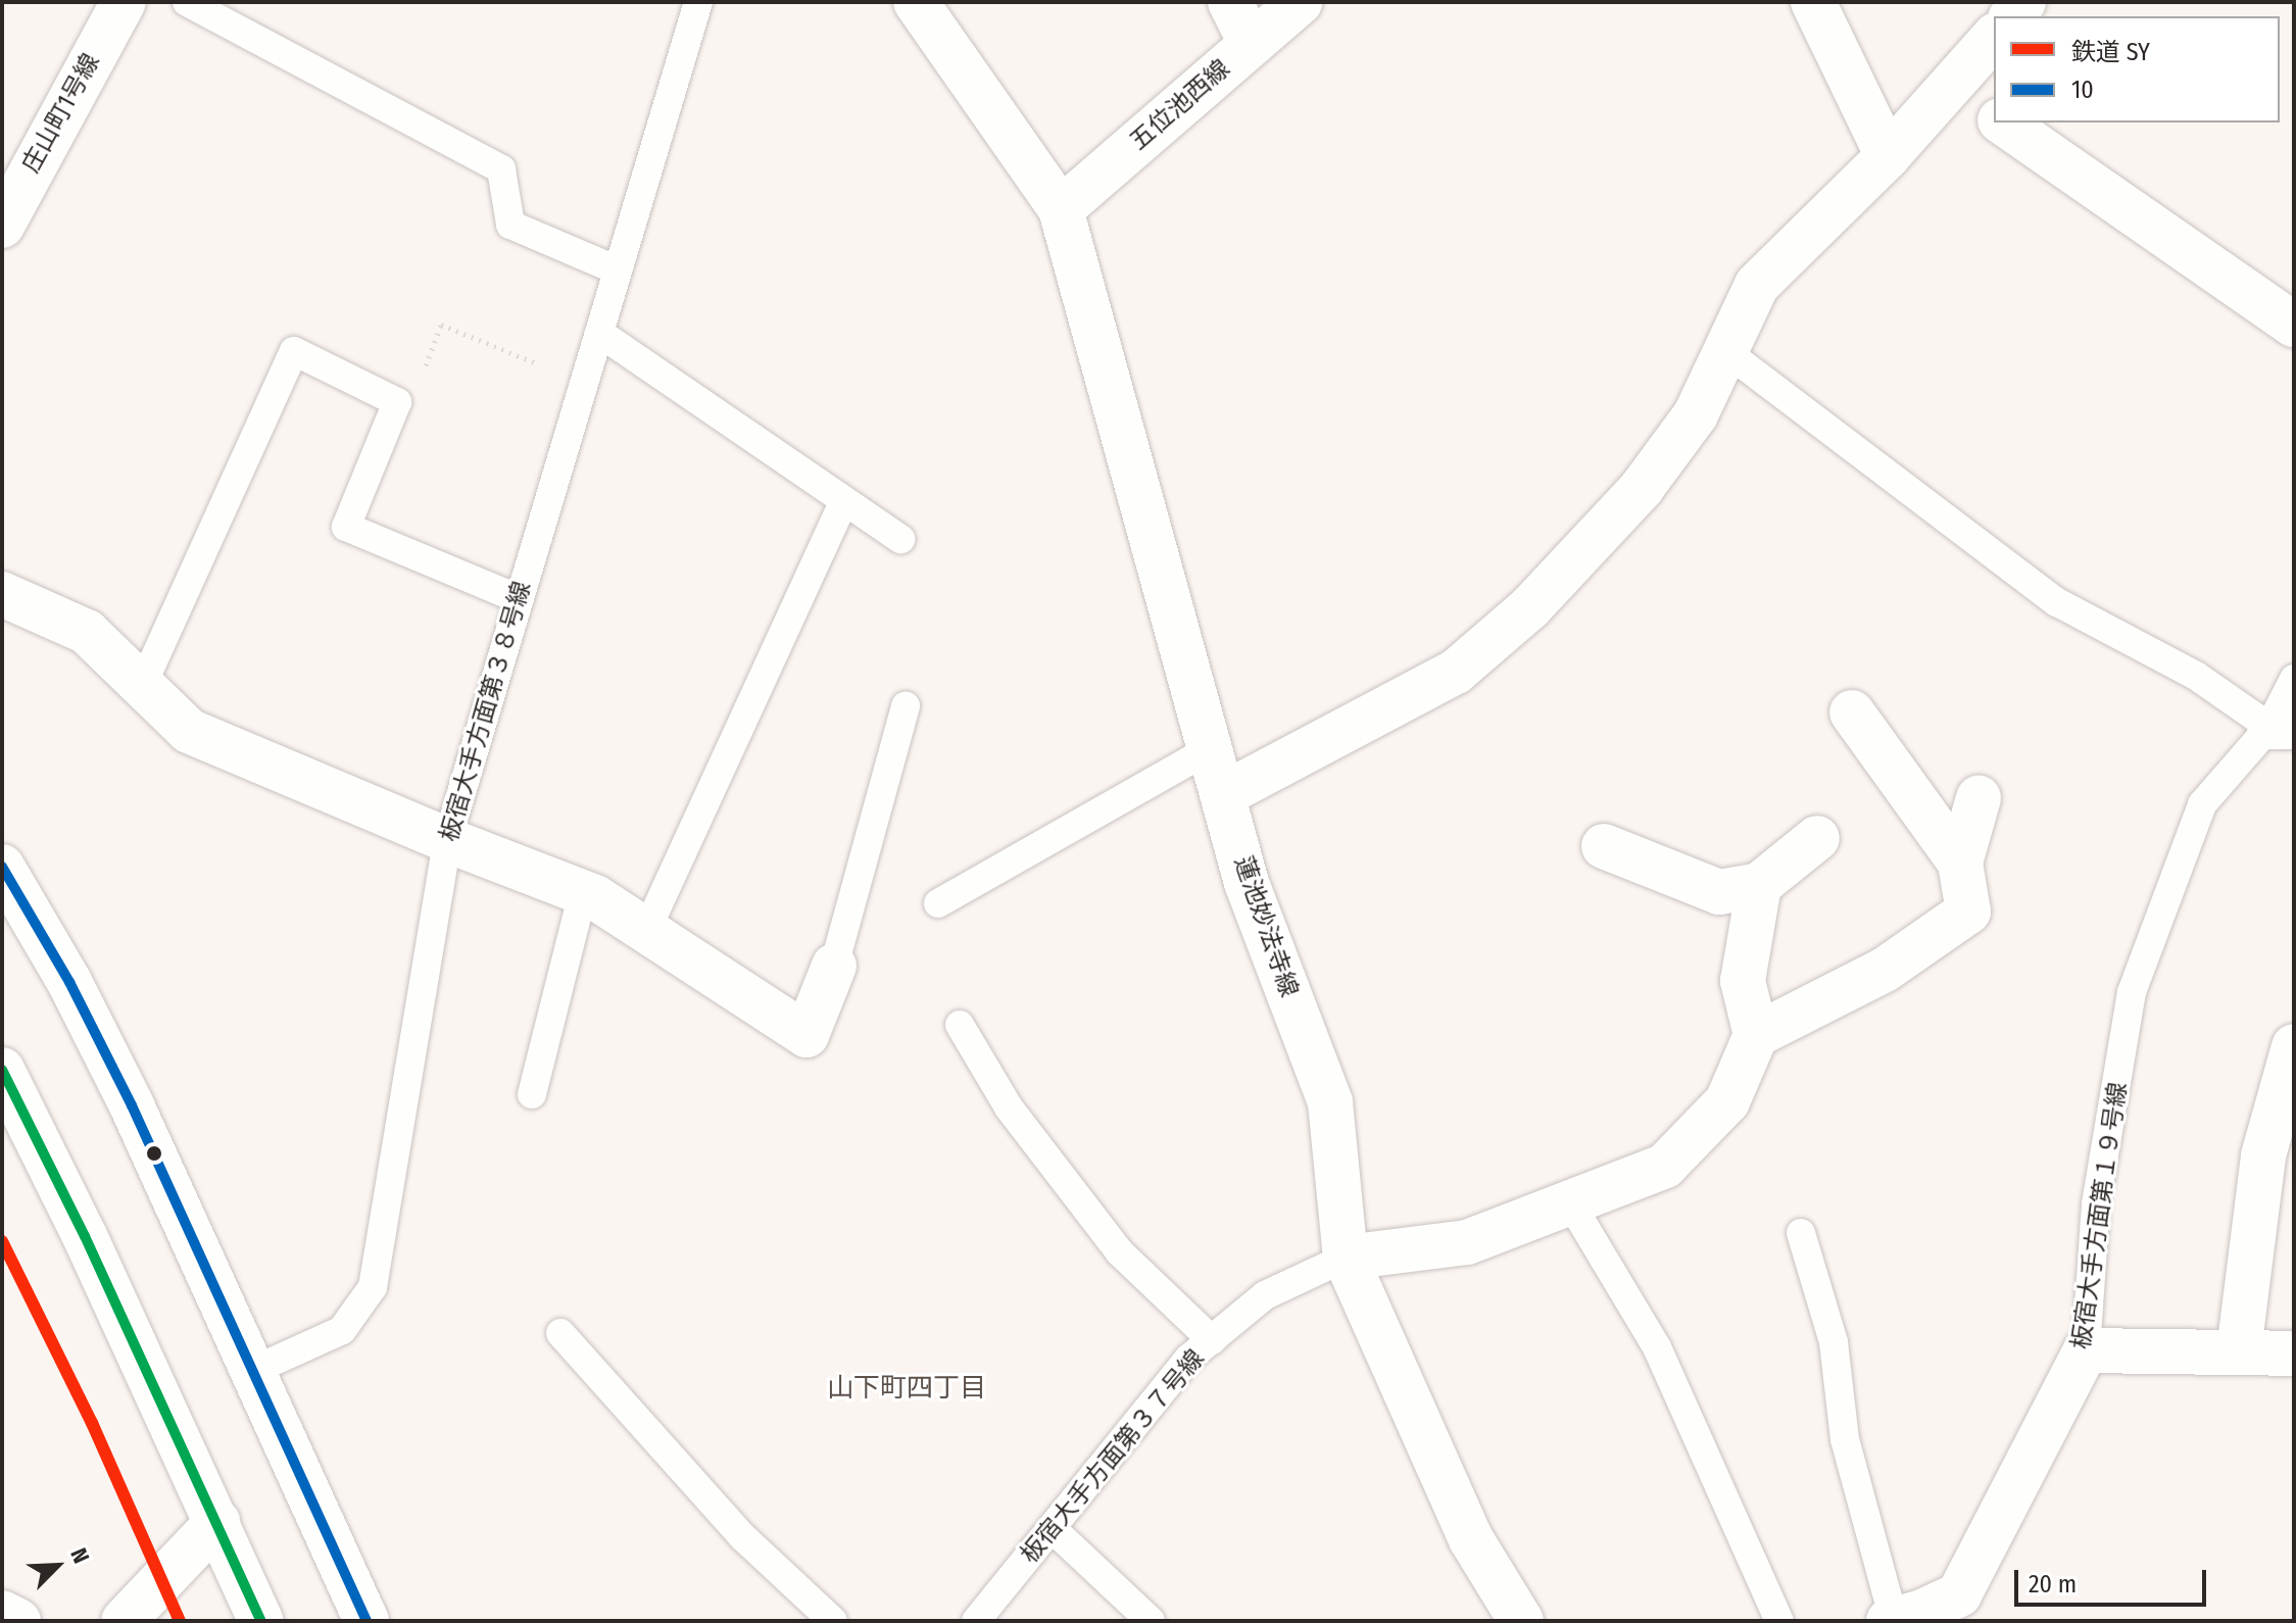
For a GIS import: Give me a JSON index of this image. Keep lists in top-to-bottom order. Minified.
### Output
{"streets":{"street":["五位池西線","庄山町1号線","蓮池妙法寺線","板宿大手方面第１９号線"],"lane":["板宿大手方面第３８号線","板宿大手方面第３７号線"]},"crossings":[["五位池西線","蓮池妙法寺線"],["蓮池妙法寺線","板宿大手方面第３７号線"]],"districts":["山下町四丁目"],"lines":["transit line 10","rail line SY"],"legend":["鉄道 SY","10"],"scale_bar":"20 m","north":"top right"}
